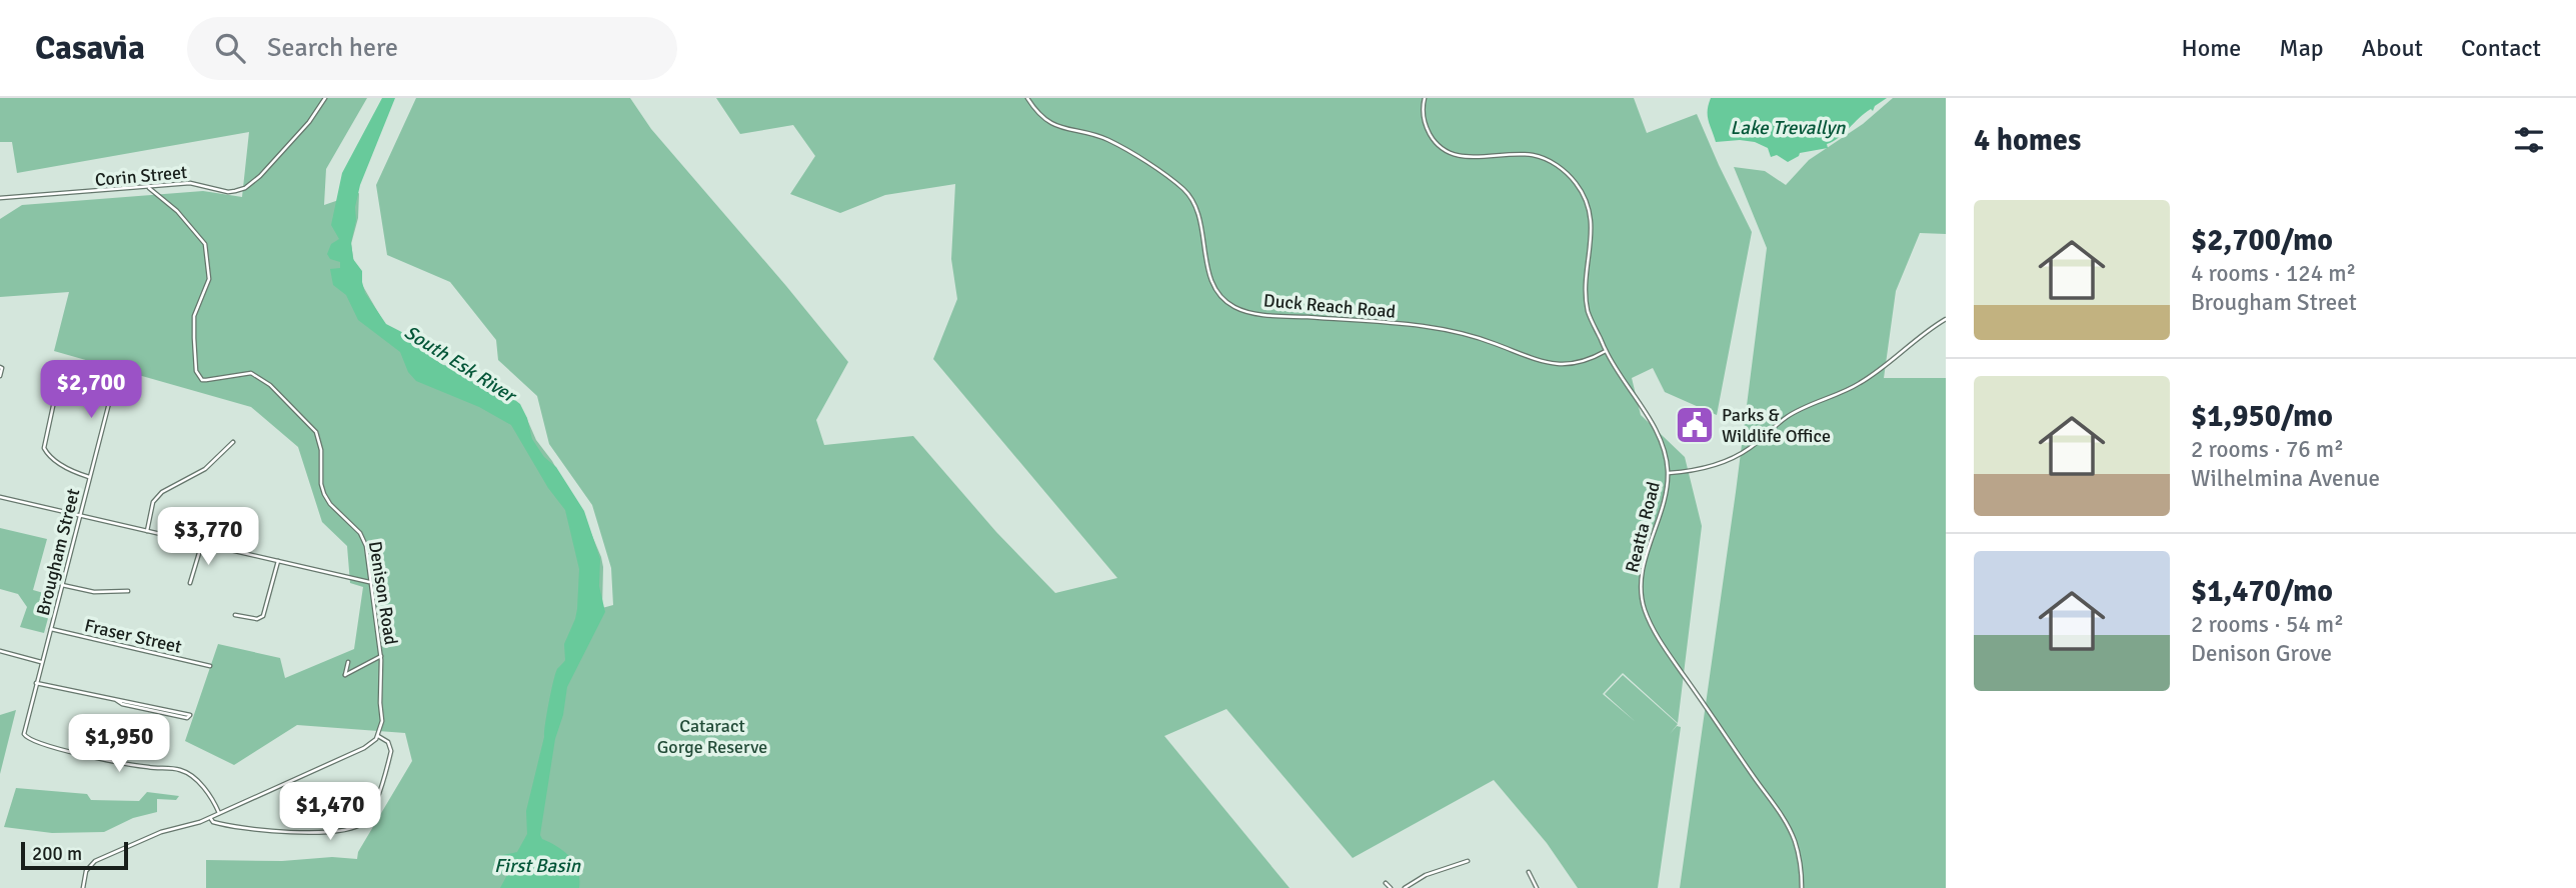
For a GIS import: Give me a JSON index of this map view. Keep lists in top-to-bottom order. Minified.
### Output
{"streets":{"street":["Corin Street","Duck Reach Road","Reatta Road","Brougham Street","Denison Road","Fraser Street"]},"crossings":[["Corin Street","Denison Road"],["Duck Reach Road","Reatta Road"],["Brougham Street","Fraser Street"]],"water":["Lake Trevallyn","South Esk River","First Basin"],"parks":["Cataract Gorge Reserve"],"places":{"public building":["Parks & Wildlife Office"]},"scale_bar":"200 m","page":{"header":"Casavia","search":"Search here","nav":["Home","Map","About","Contact"],"heading":"4 homes","list":[{"name":"$2,700/mo","note":"4 rooms · 124 m² · Brougham Street"},{"name":"$1,950/mo","note":"2 rooms · 76 m² · Wilhelmina Avenue"},{"name":"$1,470/mo","note":"2 rooms · 54 m² · Denison Grove"}],"price":["$2,700","$3,770","$1,950","$1,470"],"scale":"200 m"}}
